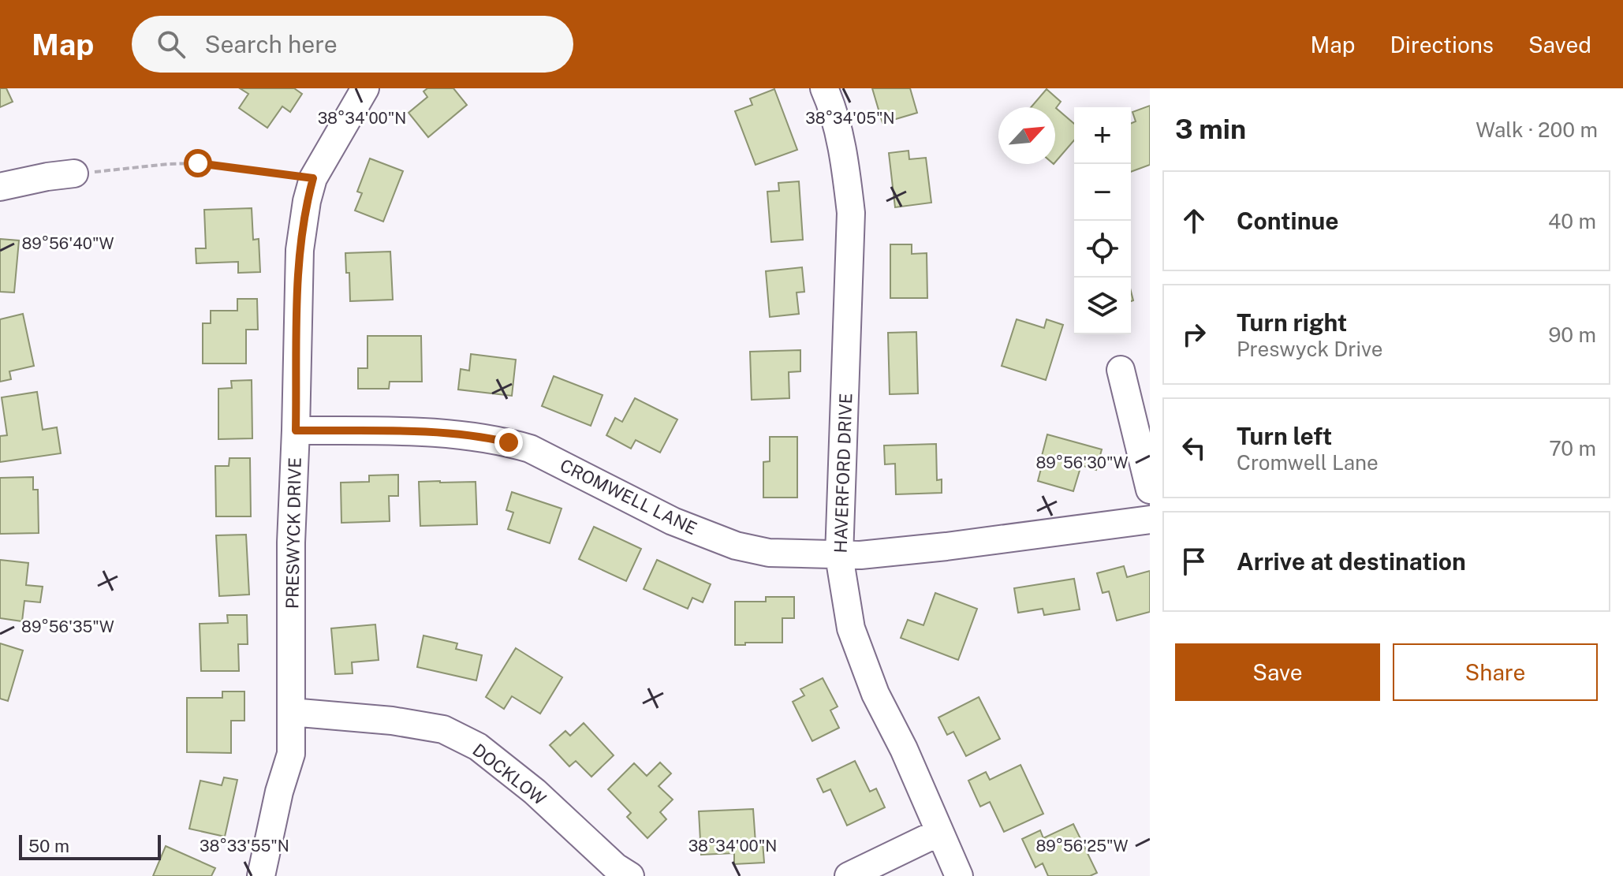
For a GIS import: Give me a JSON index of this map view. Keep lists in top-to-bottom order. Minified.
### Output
{"streets":{"street":["HAVERFORD DRIVE","CROMWELL LANE","PRESWYCK DRIVE","DOCKLOW"]},"crossings":[["HAVERFORD DRIVE","CROMWELL LANE"],["CROMWELL LANE","PRESWYCK DRIVE"],["PRESWYCK DRIVE","DOCKLOW"]],"scale_bar":"50 m","north":"top right","page":{"header":"Map","search":"Search here","nav":["Map","Directions","Saved"],"heading":["3 min","Walk · 200 m"],"map_buttons":["+","−"],"list":[["Continue","40 m"],["Turn right","Preswyck Drive","90 m"],["Turn left","Cromwell Lane","70 m"],"Arrive at destination"],"buttons":["Save","Share"],"scale":"50 m"},"coordinates":["38°34'00\"N","38°34'05\"N","89°56'40\"W","89°56'30\"W","89°56'35\"W","89°56'25\"W","38°33'55\"N"]}
